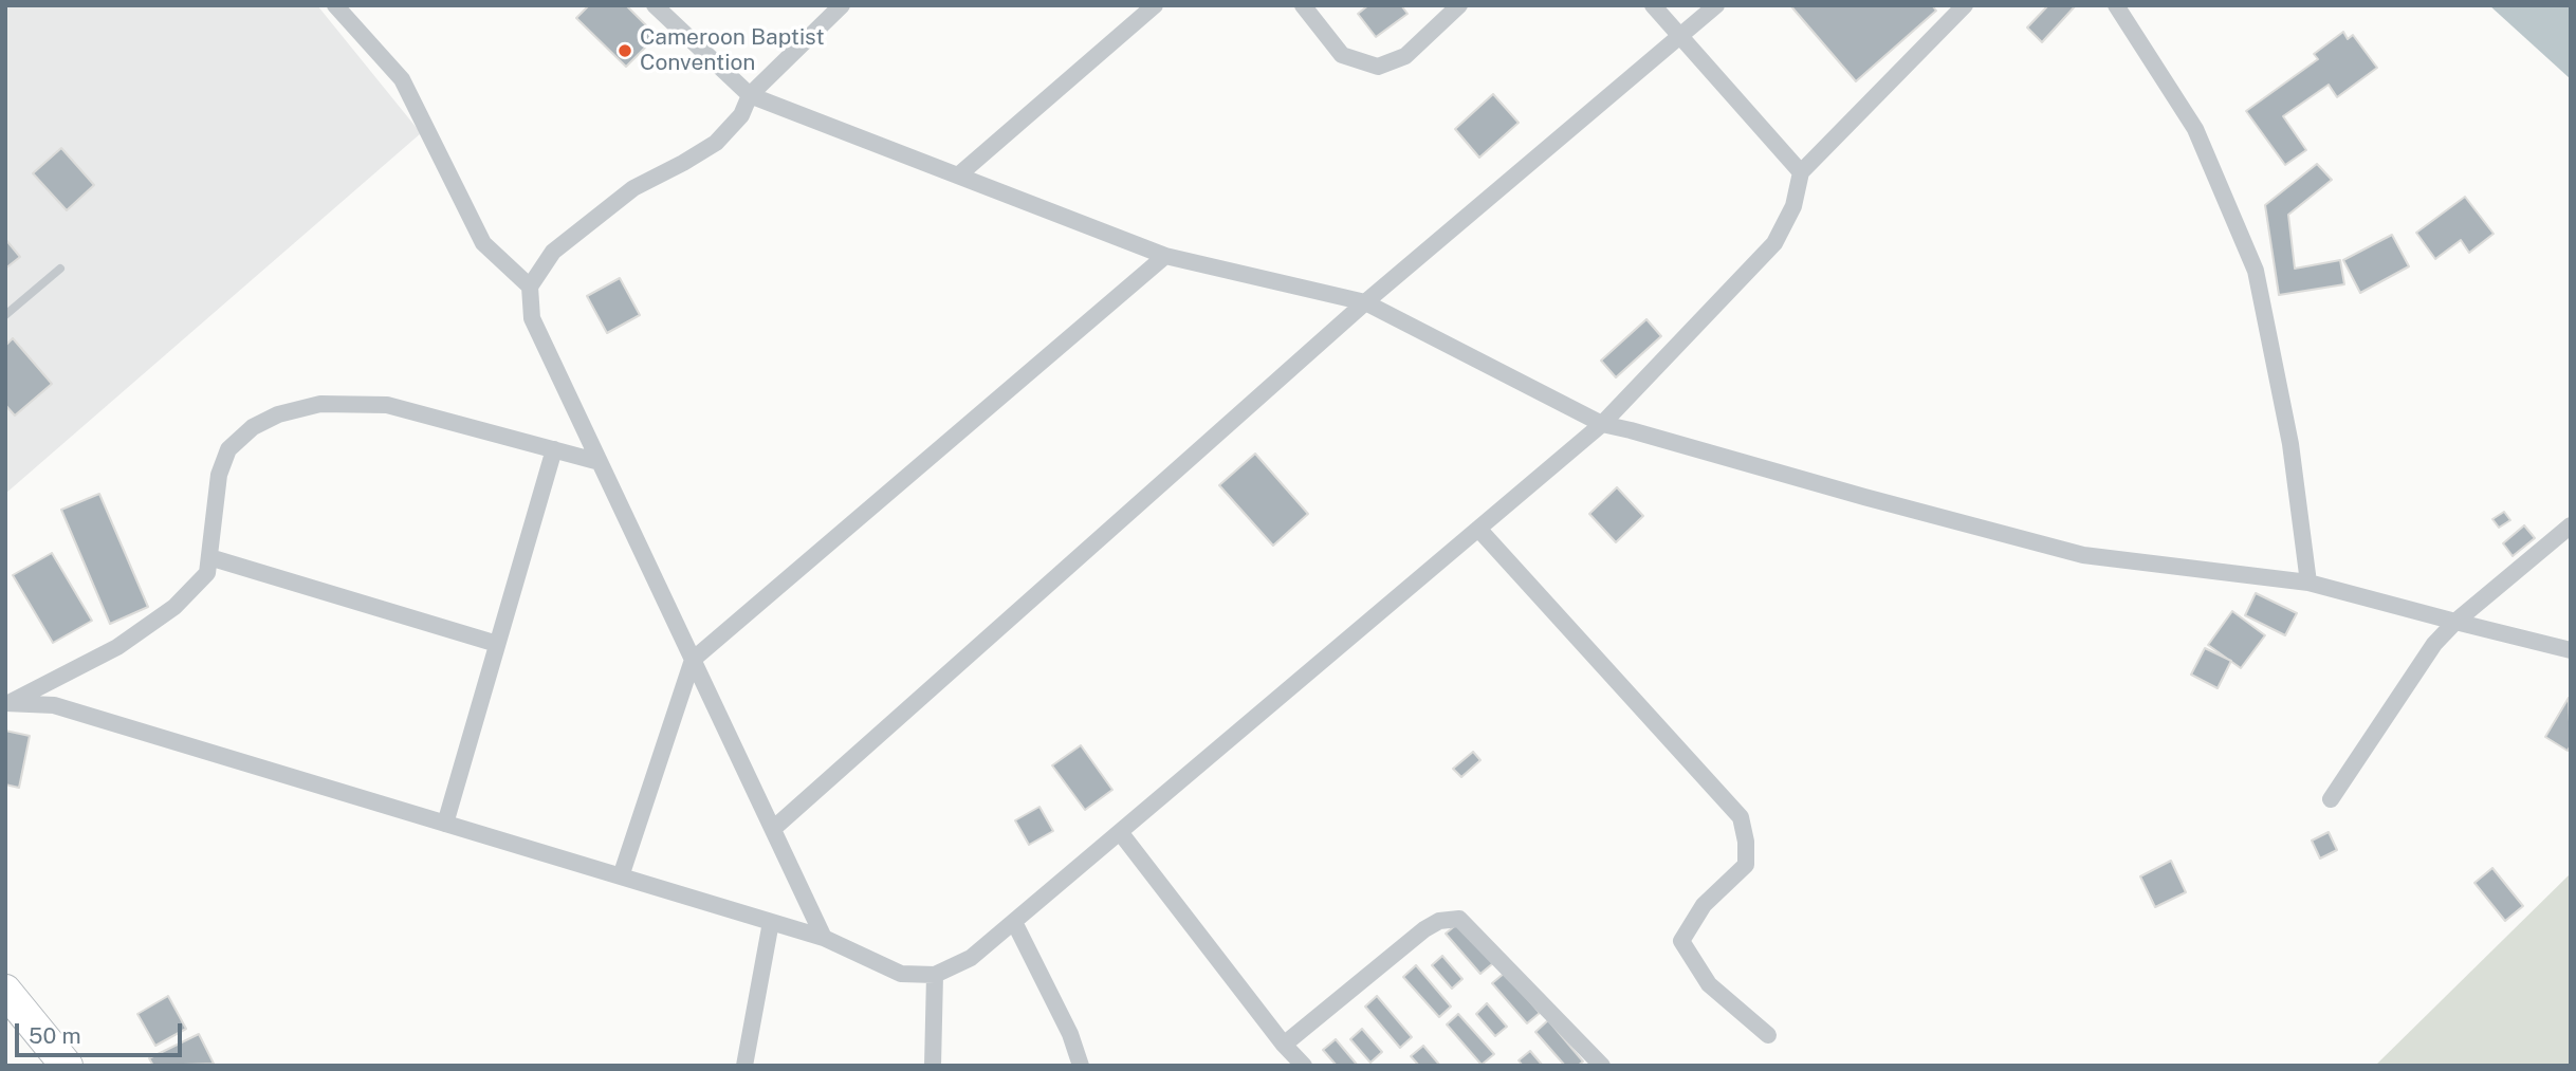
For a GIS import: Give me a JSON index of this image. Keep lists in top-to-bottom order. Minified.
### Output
{"places":["Cameroon Baptist Convention"],"scale_bar":"50 m"}
